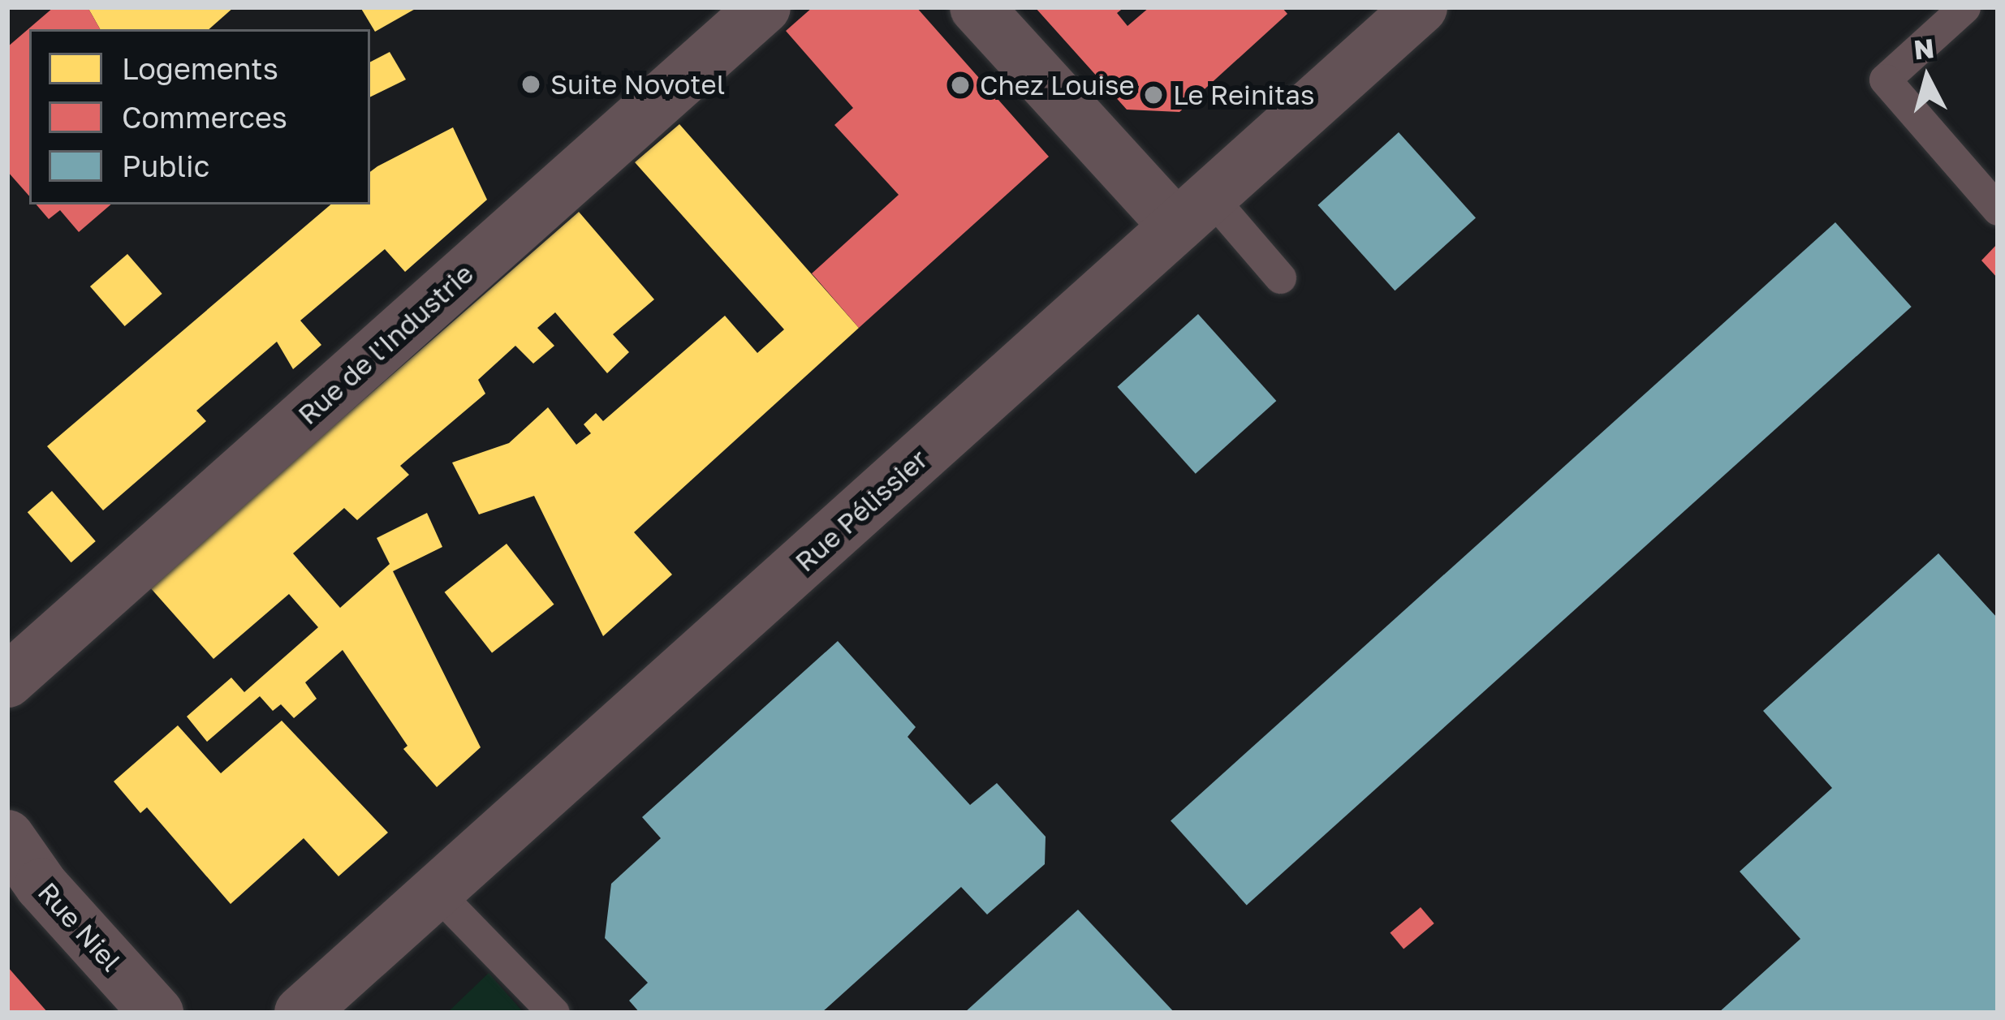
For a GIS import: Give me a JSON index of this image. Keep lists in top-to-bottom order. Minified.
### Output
{"streets":{"street":["Rue de l'Industrie","Rue Pélissier","Rue Niel"]},"places":["Suite Novotel","Chez Louise","Le Reinitas"],"legend":["Logements","Commerces","Public"],"north":"top"}
